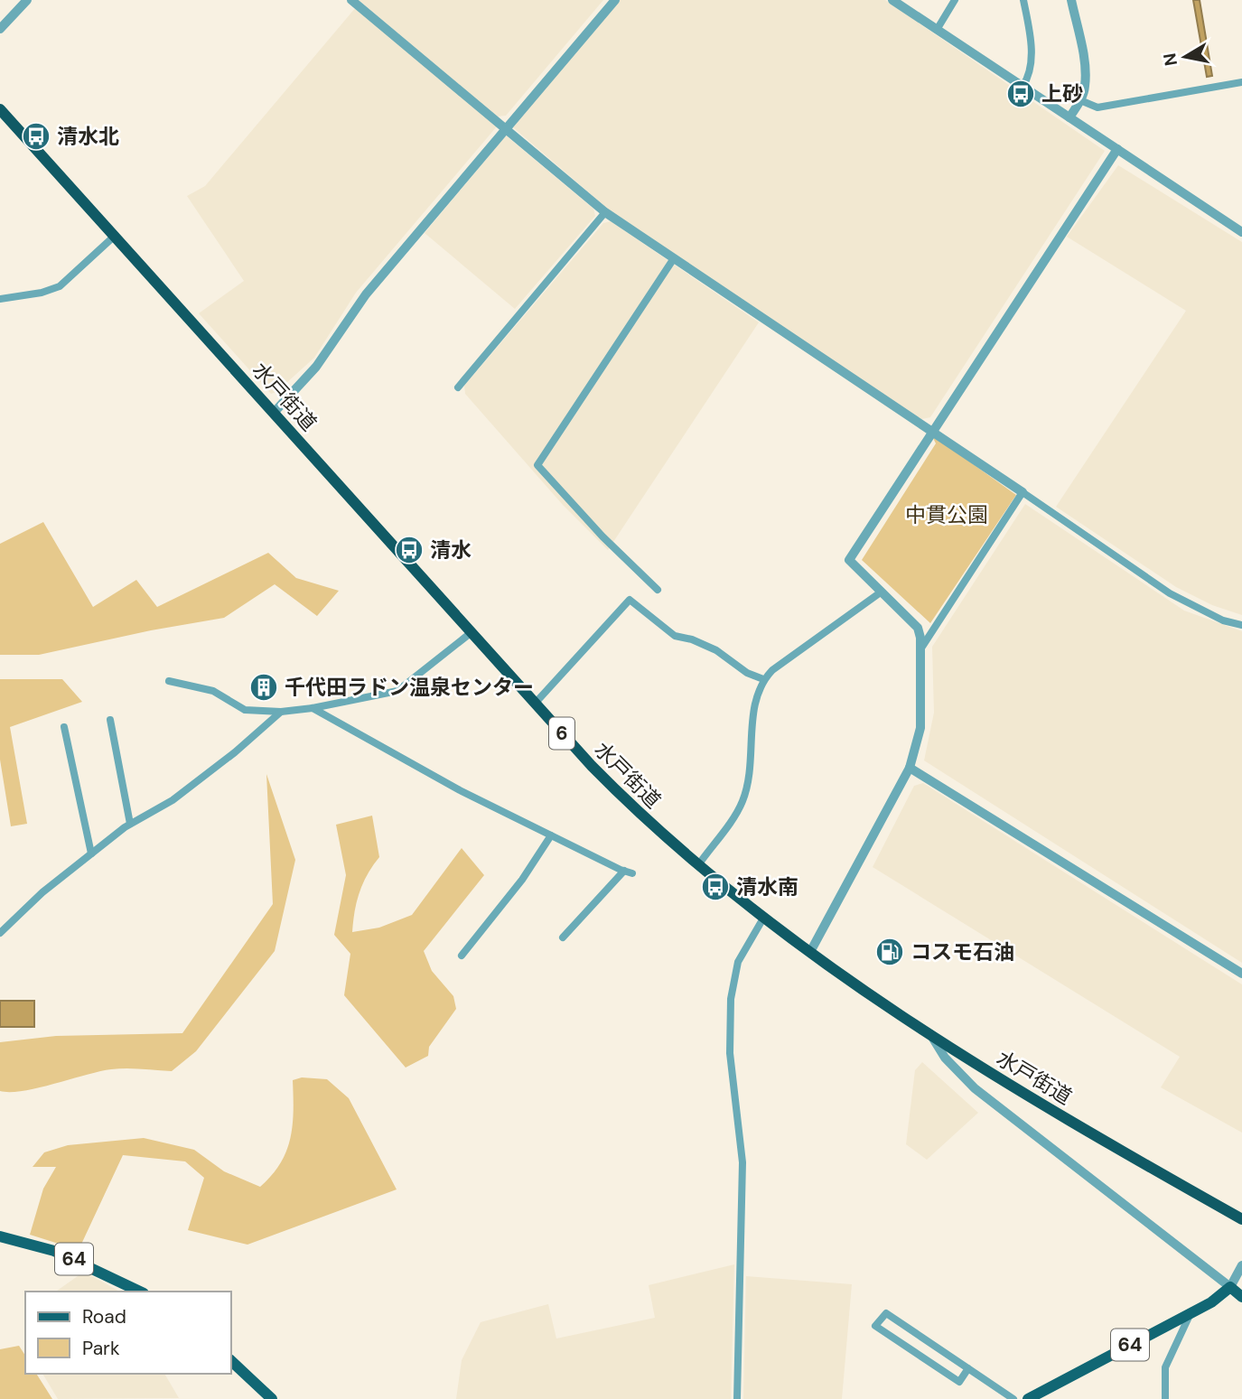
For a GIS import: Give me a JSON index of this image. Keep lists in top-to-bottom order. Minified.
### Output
{"streets":{"highway":["水戸街道","6"],"main road":["64"]},"parks":["中貫公園"],"places":{"bus stop":["上砂","清水北","清水","清水南"],"building":["千代田ラドン温泉センター"],"fuel station":["コスモ石油"]},"legend":["Road","Park"],"north":"left"}
